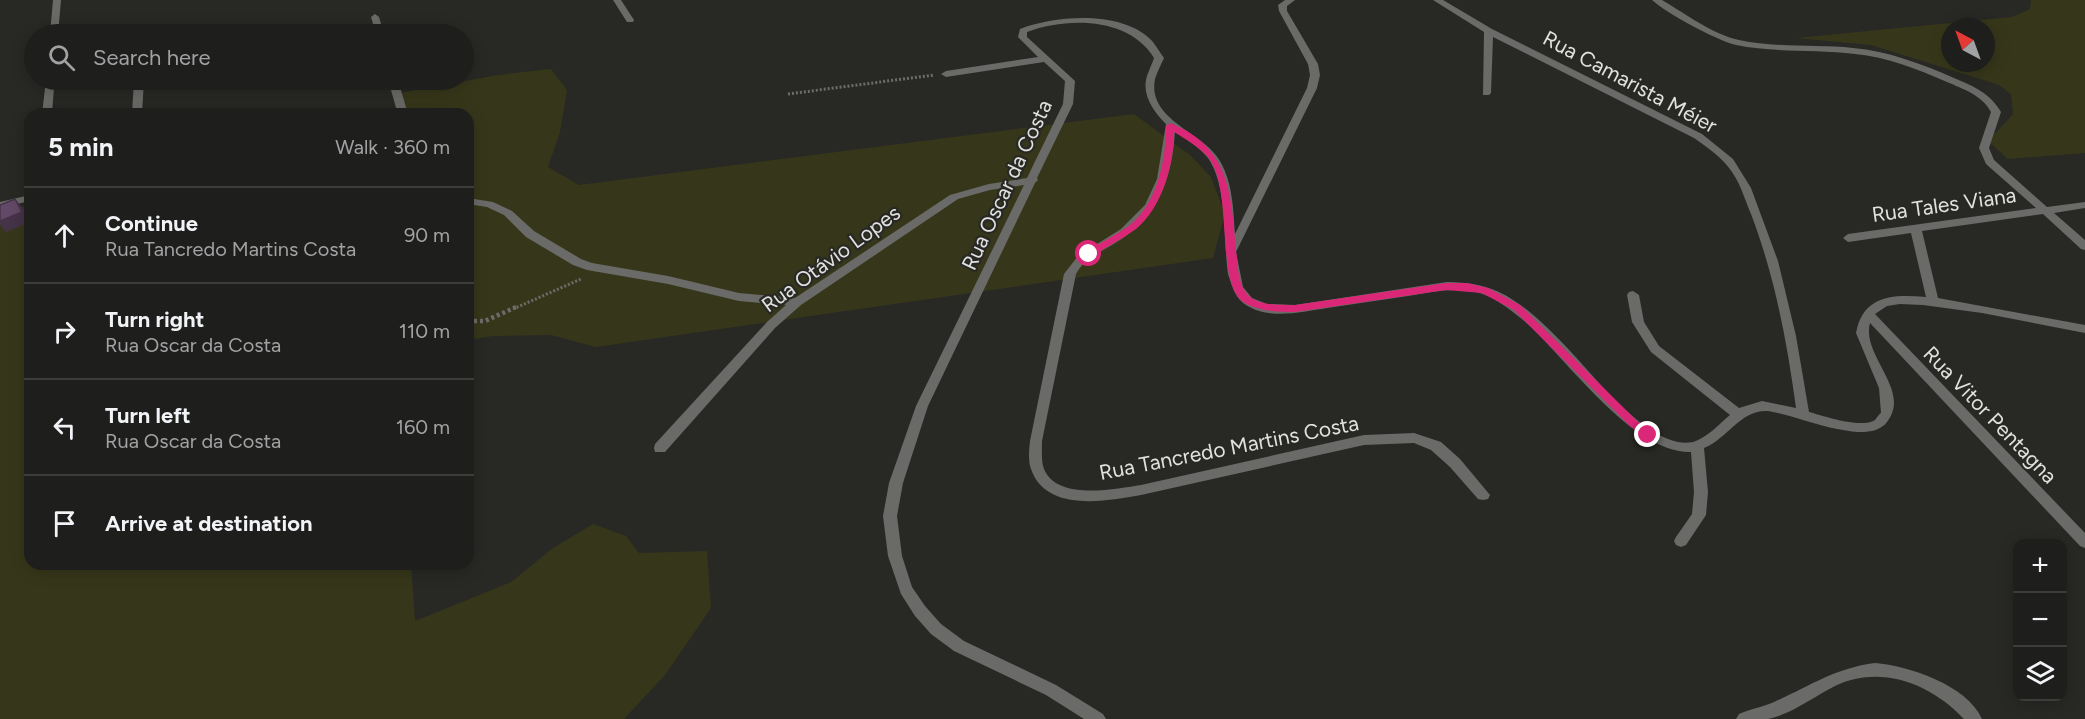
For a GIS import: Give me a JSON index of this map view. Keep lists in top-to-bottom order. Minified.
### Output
{"streets":{"street":["Rua Camarista Méier","Rua Oscar da Costa","Rua Tales Viana","Rua Otávio Lopes","Rua Vitor Pentagna","Rua Tancredo Martins Costa"]},"crossings":[["Rua Oscar da Costa","Rua Otávio Lopes"],["Rua Oscar da Costa","Rua Tancredo Martins Costa"]],"north":"top left","page":{"search":"Search here","heading":["5 min","Walk · 360 m"],"list":[["Continue","Rua Tancredo Martins Costa","90 m"],["Turn right","Rua Oscar da Costa","110 m"],["Turn left","Rua Oscar da Costa","160 m"],"Arrive at destination"],"map_buttons":["+","−"]}}
